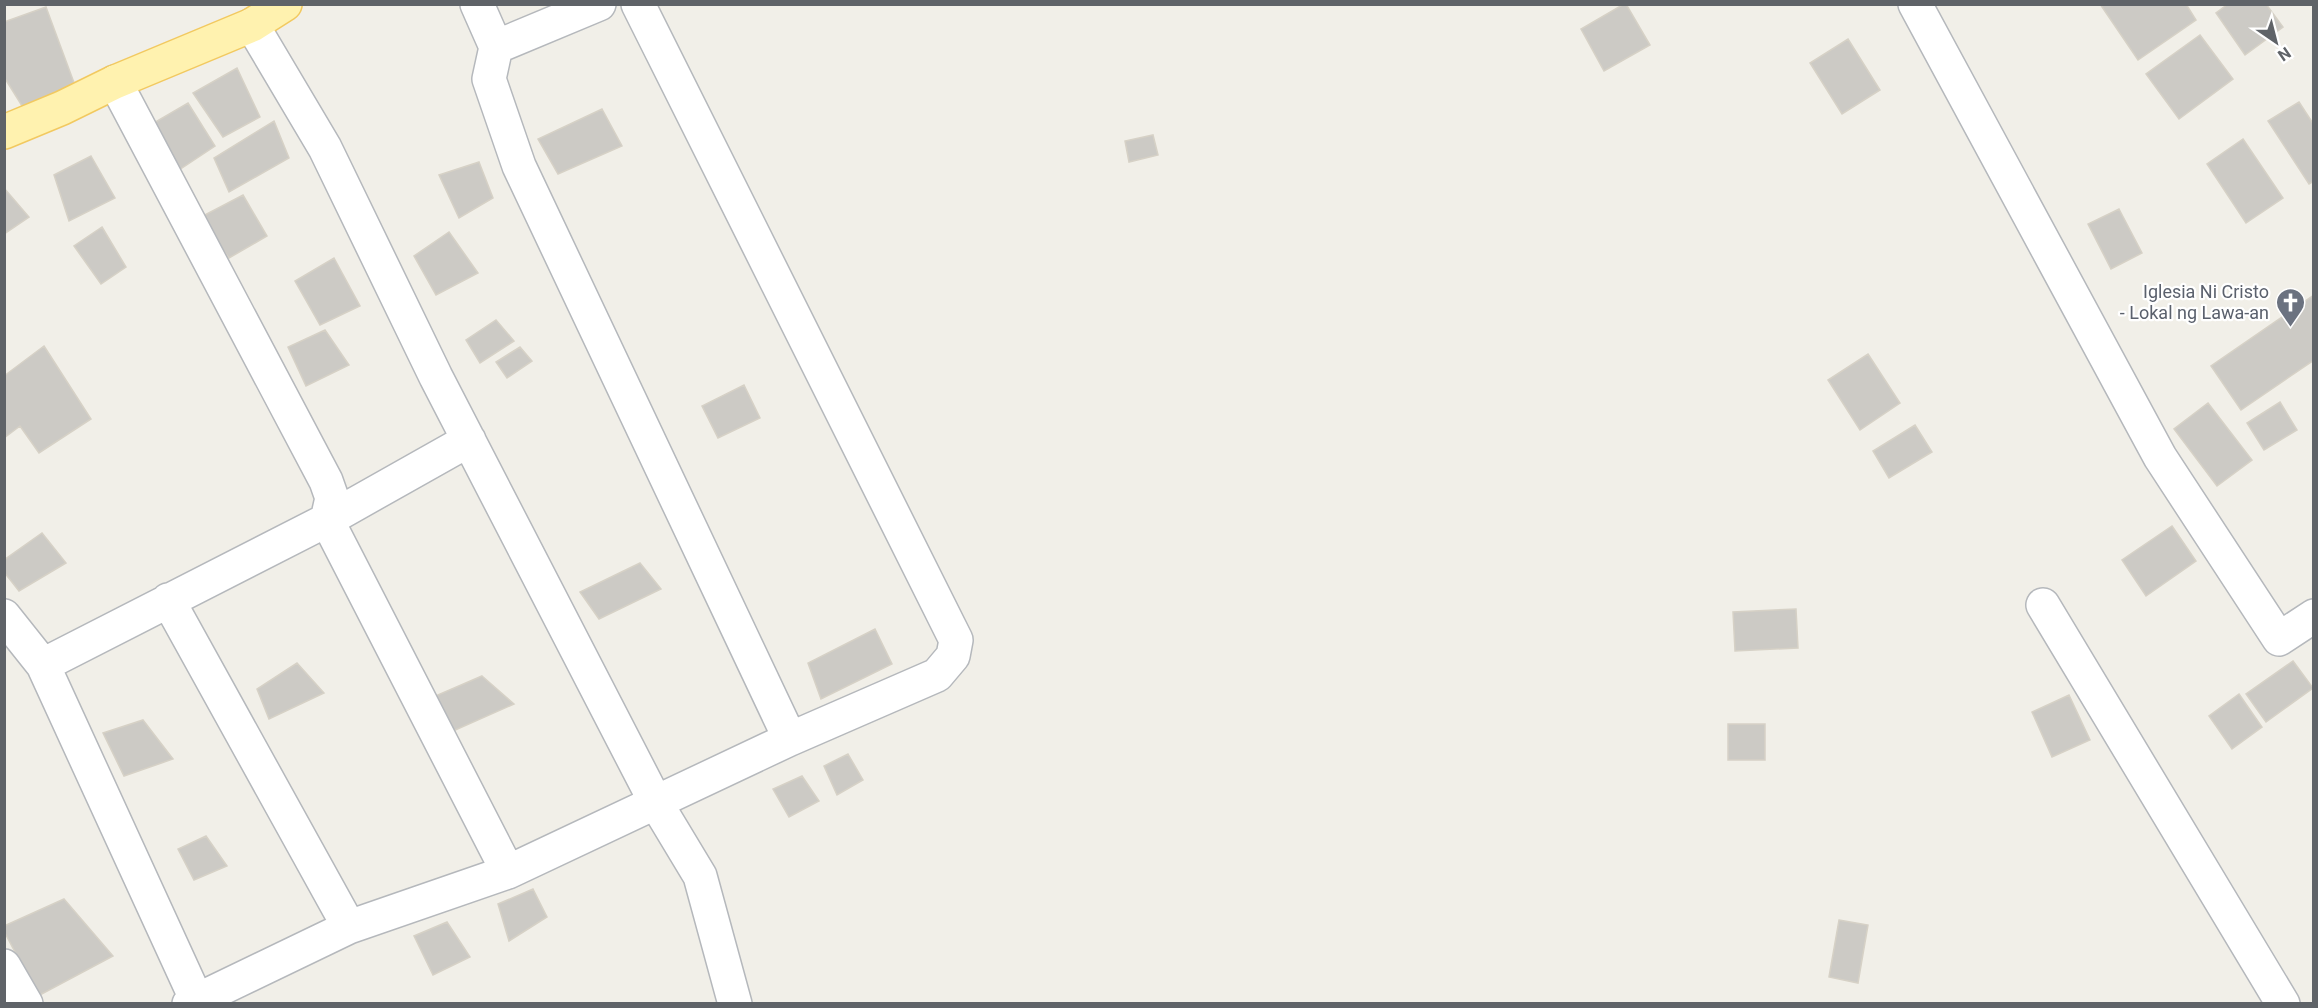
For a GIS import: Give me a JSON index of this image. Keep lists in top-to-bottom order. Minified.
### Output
{"places":{"church":["Iglesia Ni Cristo - Lokal ng Lawa-an"]},"north":"bottom right"}
